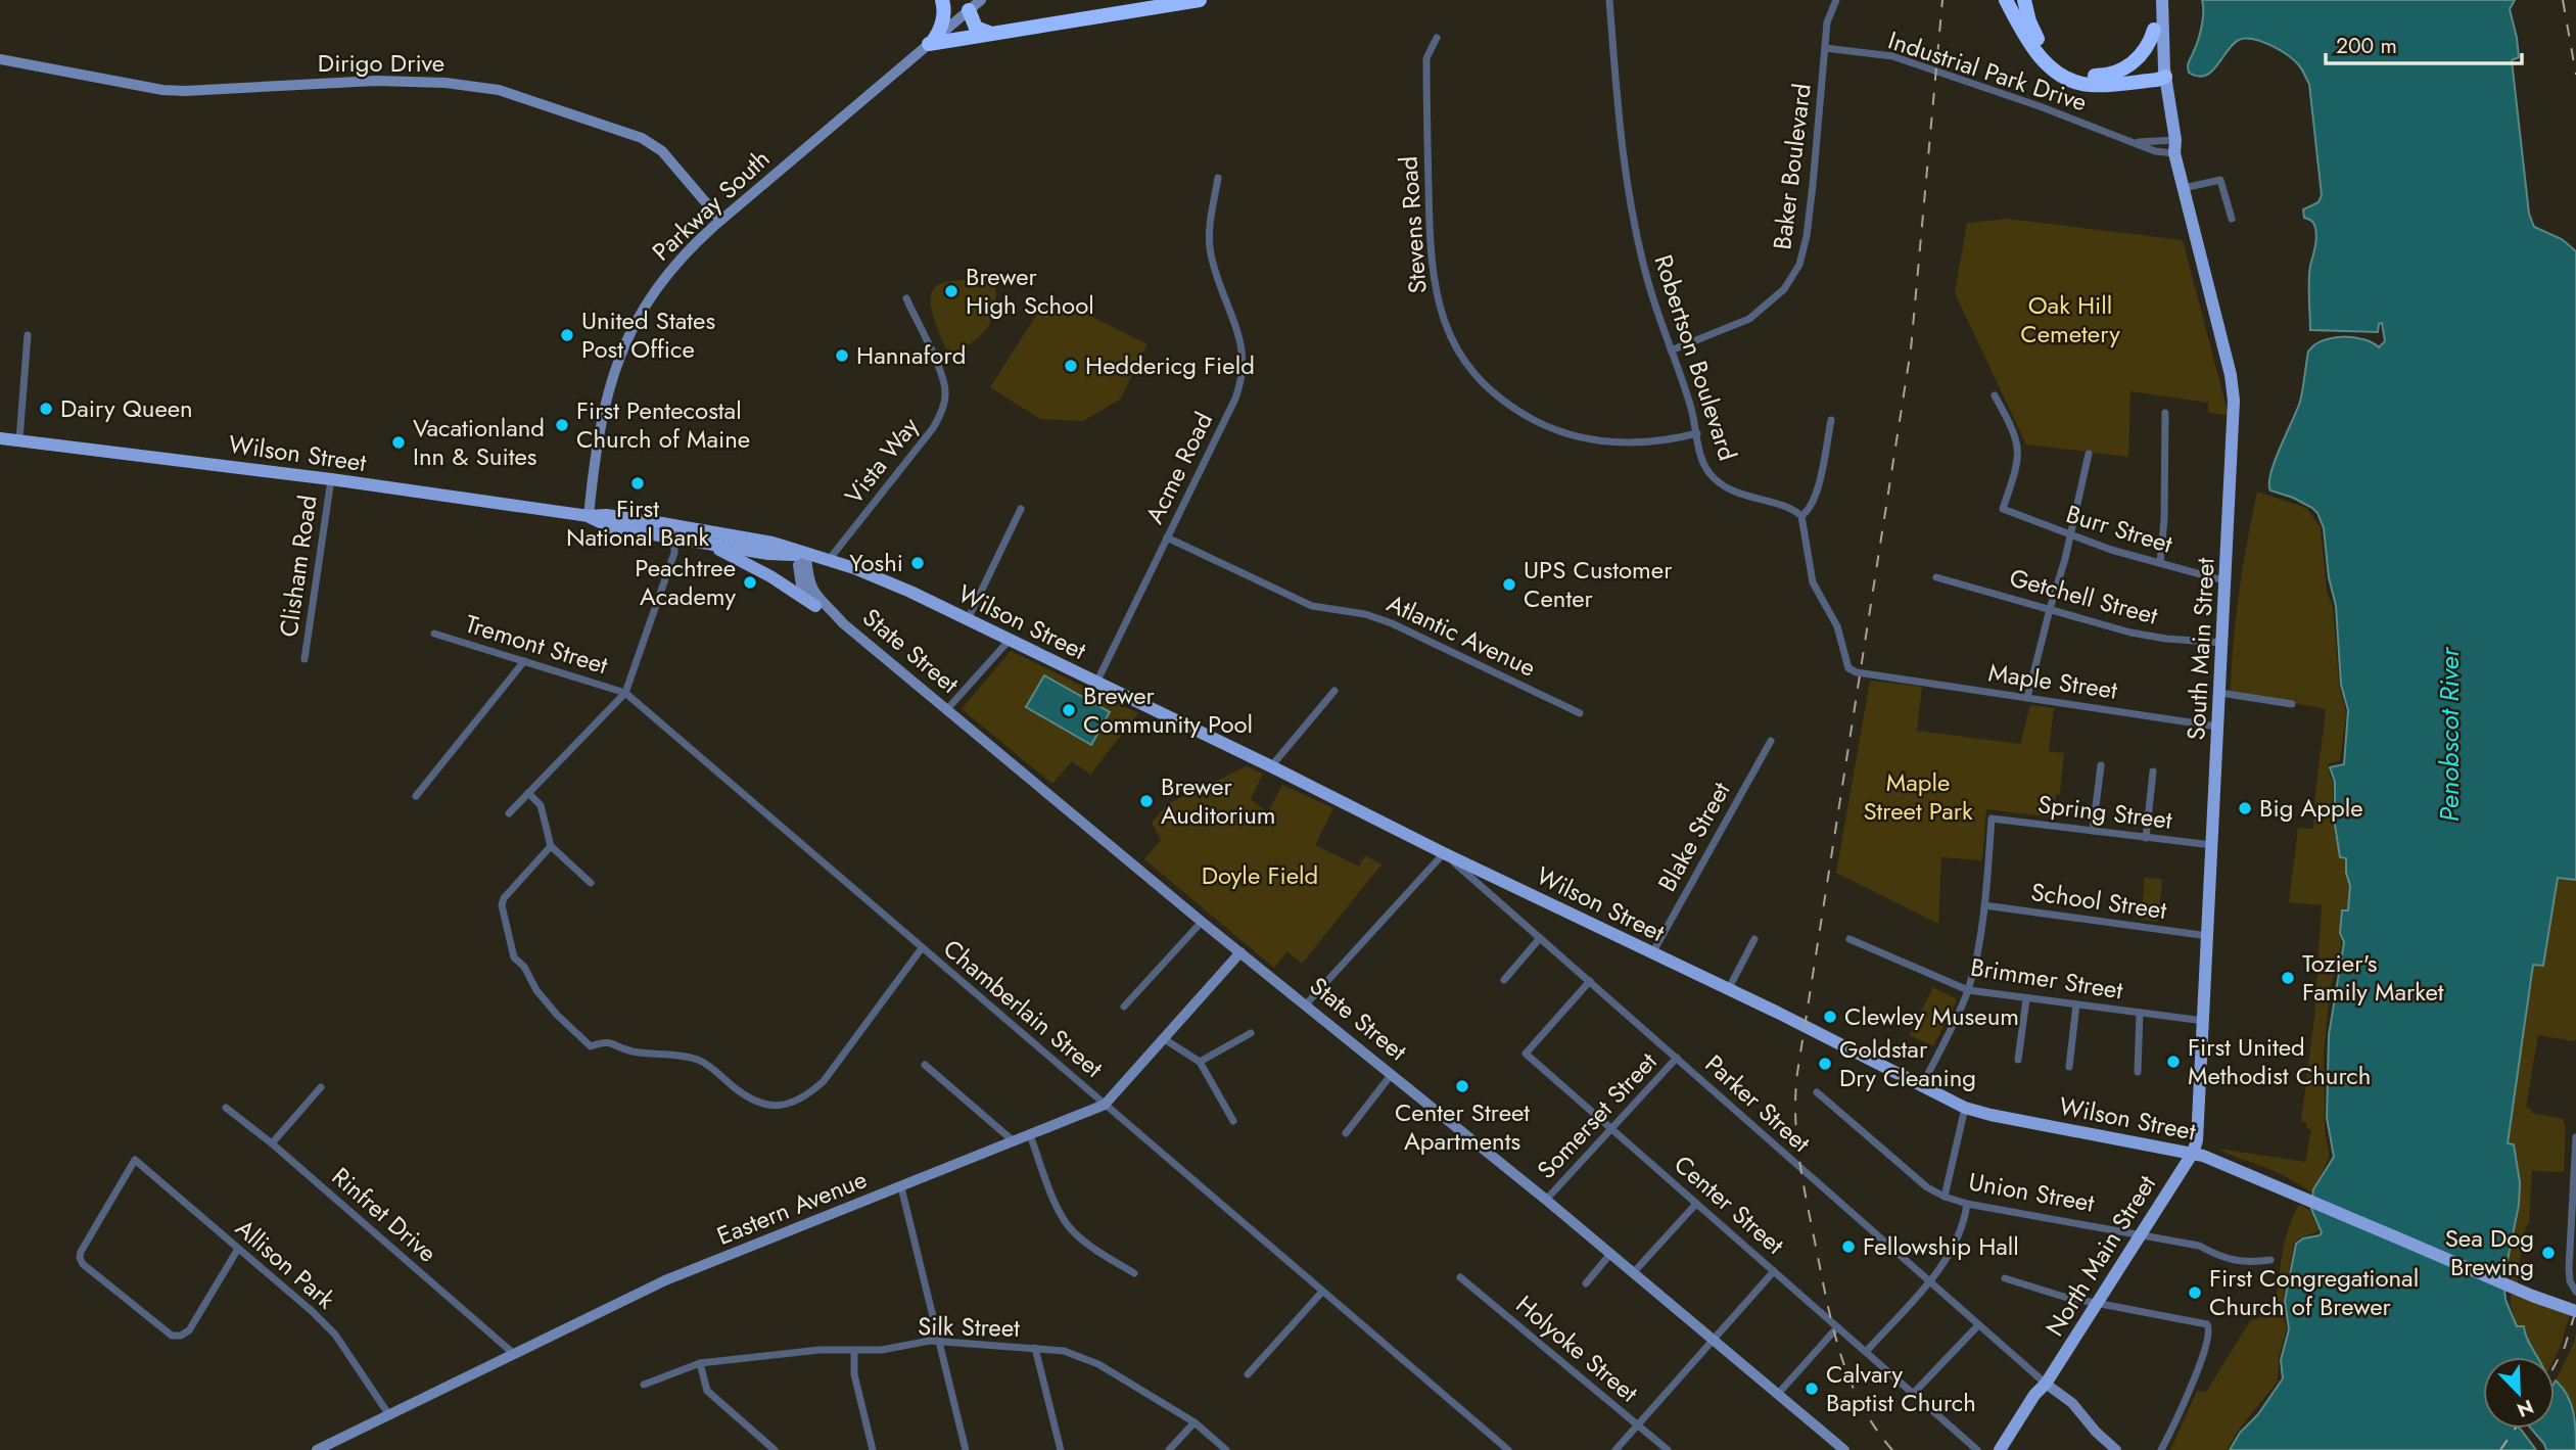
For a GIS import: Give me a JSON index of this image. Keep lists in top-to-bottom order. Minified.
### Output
{"streets":{"main road":["Dirigo Drive","Parkway South","Wilson Street","South Main Street","State Street","Eastern Avenue","North Main Street"],"street":["Industrial Park Drive","Baker Boulevard","Stevens Road","Robertson Boulevard","Vista Way","Acme Road","Burr Street","Clisham Road","Getchell Street","Atlantic Avenue","Tremont Street","Maple Street","Spring Street","Blake Street","School Street","Brimmer Street","Chamberlain Street","Parker Street","Somerset Street","Union Street","Center Street","Rinfret Drive","Allison Park","Silk Street","Holyoke Street"]},"crossings":[["Dirigo Drive","Parkway South"],["Industrial Park Drive","Baker Boulevard"],["Industrial Park Drive","South Main Street"],["Baker Boulevard","Robertson Boulevard"],["Parkway South","Wilson Street"],["Stevens Road","Robertson Boulevard"],["Robertson Boulevard","Maple Street"],["Wilson Street","Vista Way"],["Wilson Street","Acme Road"],["Wilson Street","Clisham Road"],["Wilson Street","South Main Street"],["Wilson Street","State Street"],["Wilson Street","Blake Street"],["Wilson Street","Parker Street"],["Wilson Street","North Main Street"],["Acme Road","Atlantic Avenue"],["Burr Street","South Main Street"],["Getchell Street","South Main Street"],["Tremont Street","Chamberlain Street"],["South Main Street","Maple Street"],["South Main Street","Spring Street"],["South Main Street","School Street"],["South Main Street","Brimmer Street"],["South Main Street","North Main Street"],["State Street","Somerset Street"],["State Street","Eastern Avenue"],["Spring Street","School Street"],["Chamberlain Street","Eastern Avenue"],["Parker Street","Somerset Street"],["Parker Street","Center Street"],["Parker Street","North Main Street"],["Somerset Street","Center Street"],["Union Street","North Main Street"],["Eastern Avenue","Rinfret Drive"],["Eastern Avenue","Allison Park"]],"water":["Penobscot River"],"parks":["Oak Hill Cemetery","Maple Street Park","Doyle Field"],"places":["Brewer High School","United States Post Office","Hannaford","Heddericg Field","Dairy Queen","First Pentecostal Church of Maine","Vacationland Inn & Suites","First National Bank","Yoshi","Peachtree Academy","UPS Customer Center","Brewer Community Pool","Brewer Auditorium","Big Apple","Tozier's Family Market","Clewley Museum","First United Methodist Church","Goldstar Dry Cleaning","Center Street Apartments","Fellowship Hall","Sea Dog Brewing","First Congregational Church of Brewer","Calvary Baptist Church"],"scale_bar":"200 m","north":"bottom right"}
